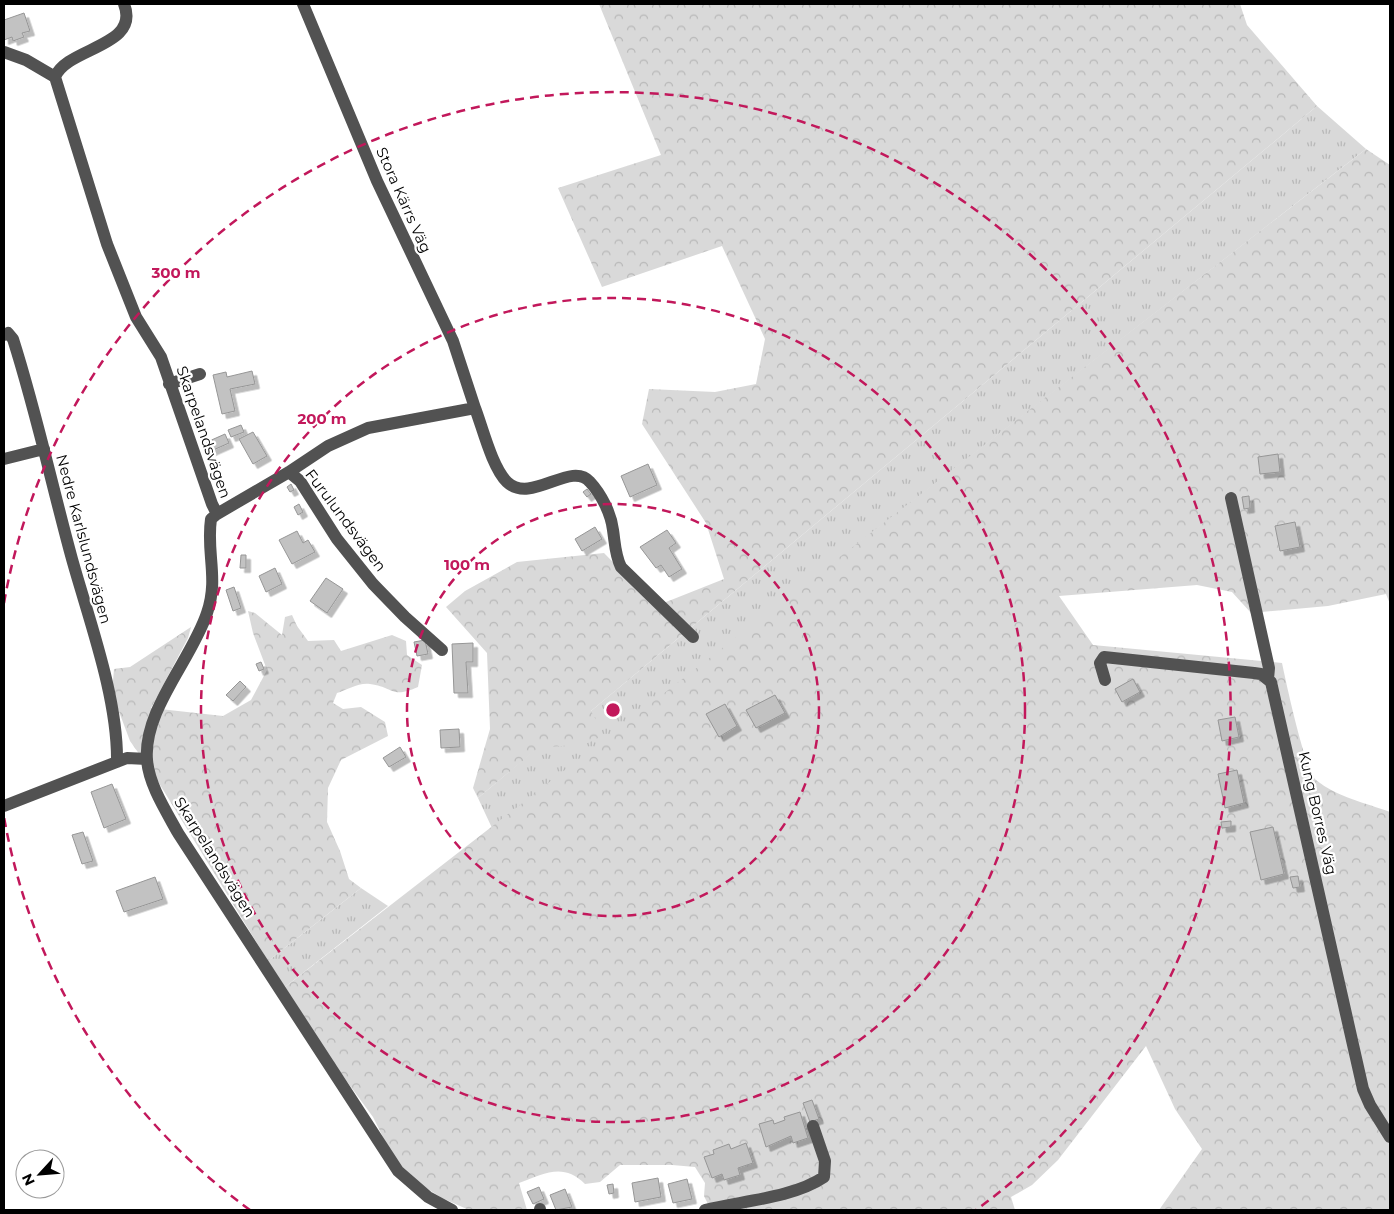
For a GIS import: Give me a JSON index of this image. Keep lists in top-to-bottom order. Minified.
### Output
{"streets":{"street":["Stora Kärrs Väg","Skarpelandsvägen","Furulundsvägen","Nedre Karlslundsvägen","Kung Borres Väg"]},"crossings":[["Stora Kärrs Väg","Furulundsvägen"],["Skarpelandsvägen","Furulundsvägen"]],"north":"bottom left","rings":["300 m","200 m","100 m"]}
